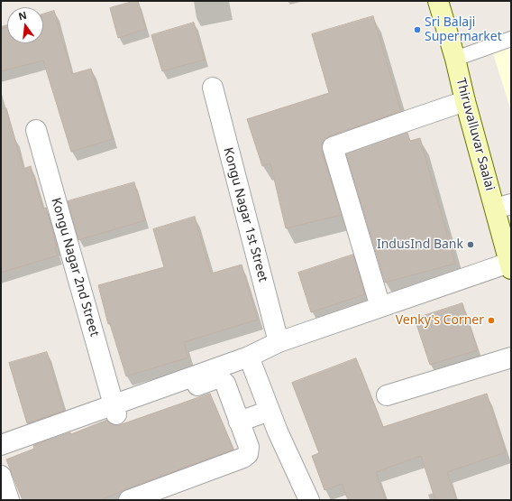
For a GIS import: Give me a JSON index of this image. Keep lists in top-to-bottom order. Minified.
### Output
{"streets":{"street":["Thiruvalluvar Saalai","Kongu Nagar 1st Street","Kongu Nagar 2nd Street"]},"places":["Sri Balaji Supermarket","IndusInd Bank","Venky's Corner"],"north":"top"}
